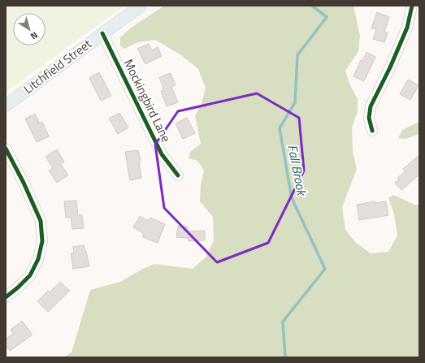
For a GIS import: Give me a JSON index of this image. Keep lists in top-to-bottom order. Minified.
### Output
{"streets":{"main road":["Litchfield Street"],"street":["Mockingbird Lane"]},"crossings":[["Litchfield Street","Mockingbird Lane"]],"water":["Fall Brook"],"north":"bottom right"}
